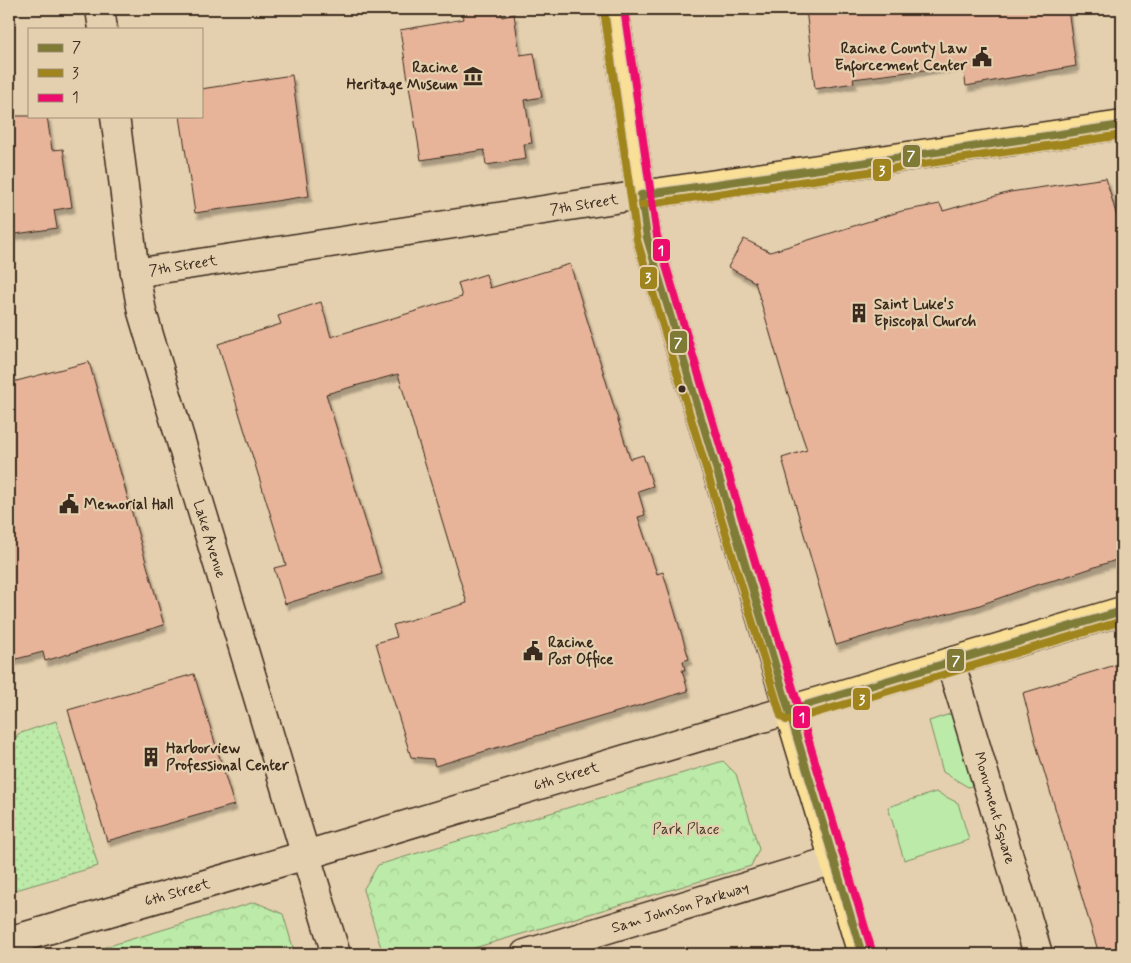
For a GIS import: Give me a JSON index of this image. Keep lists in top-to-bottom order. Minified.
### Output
{"streets":{"main road":["7th Street","6th Street"],"street":["Lake Avenue","Monument Square","Sam Johnson Parkway"]},"crossings":[["7th Street","Lake Avenue"],["Lake Avenue","6th Street"],["6th Street","Monument Square"]],"parks":["Park Place"],"places":{"public building":["Racine County Law Enforcement Center","Memorial Hall","Racine Post Office"],"museum":["Racine Heritage Museum"],"building":["Saint Luke's Episcopal Church","Harborview Professional Center"]},"lines":["transit line 1","transit line 3","transit line 7"],"legend":["7","3","1"]}
